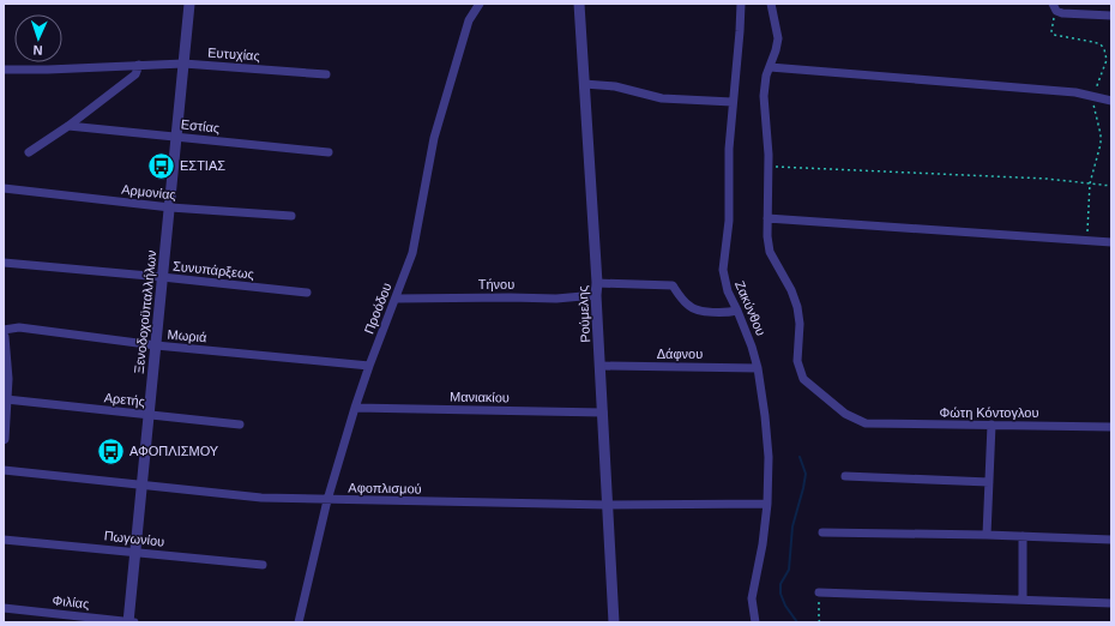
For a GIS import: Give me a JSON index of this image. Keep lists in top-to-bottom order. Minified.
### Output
{"streets":{"street":["Ευτυχίας","Εστίας","Αρμονίας","Συνυπάρξεως","Τήνου","Προόδου","Ζακύνθου","Ξενοδοχοϋπαλλήλων","Ρούμελης","Μωριά","Δάφνου","Μανιακίου","Αρετής","Φώτη Κόντογλου","Αφοπλισμού","Πωγωνίου","Φιλίας"]},"crossings":[["Ευτυχίας","Ξενοδοχοϋπαλλήλων"],["Εστίας","Ξενοδοχοϋπαλλήλων"],["Αρμονίας","Ξενοδοχοϋπαλλήλων"],["Συνυπάρξεως","Ξενοδοχοϋπαλλήλων"],["Τήνου","Προόδου"],["Τήνου","Ρούμελης"],["Προόδου","Μωριά"],["Προόδου","Μανιακίου"],["Προόδου","Αφοπλισμού"],["Ζακύνθου","Δάφνου"],["Ζακύνθου","Αφοπλισμού"],["Ξενοδοχοϋπαλλήλων","Μωριά"],["Ξενοδοχοϋπαλλήλων","Αρετής"],["Ξενοδοχοϋπαλλήλων","Αφοπλισμού"],["Ξενοδοχοϋπαλλήλων","Πωγωνίου"],["Ξενοδοχοϋπαλλήλων","Φιλίας"],["Ρούμελης","Δάφνου"],["Ρούμελης","Μανιακίου"],["Ρούμελης","Αφοπλισμού"]],"places":{"bus stop":["ΕΣΤΙΑΣ","ΑΦΟΠΛΙΣΜΟΥ"]},"north":"bottom"}
